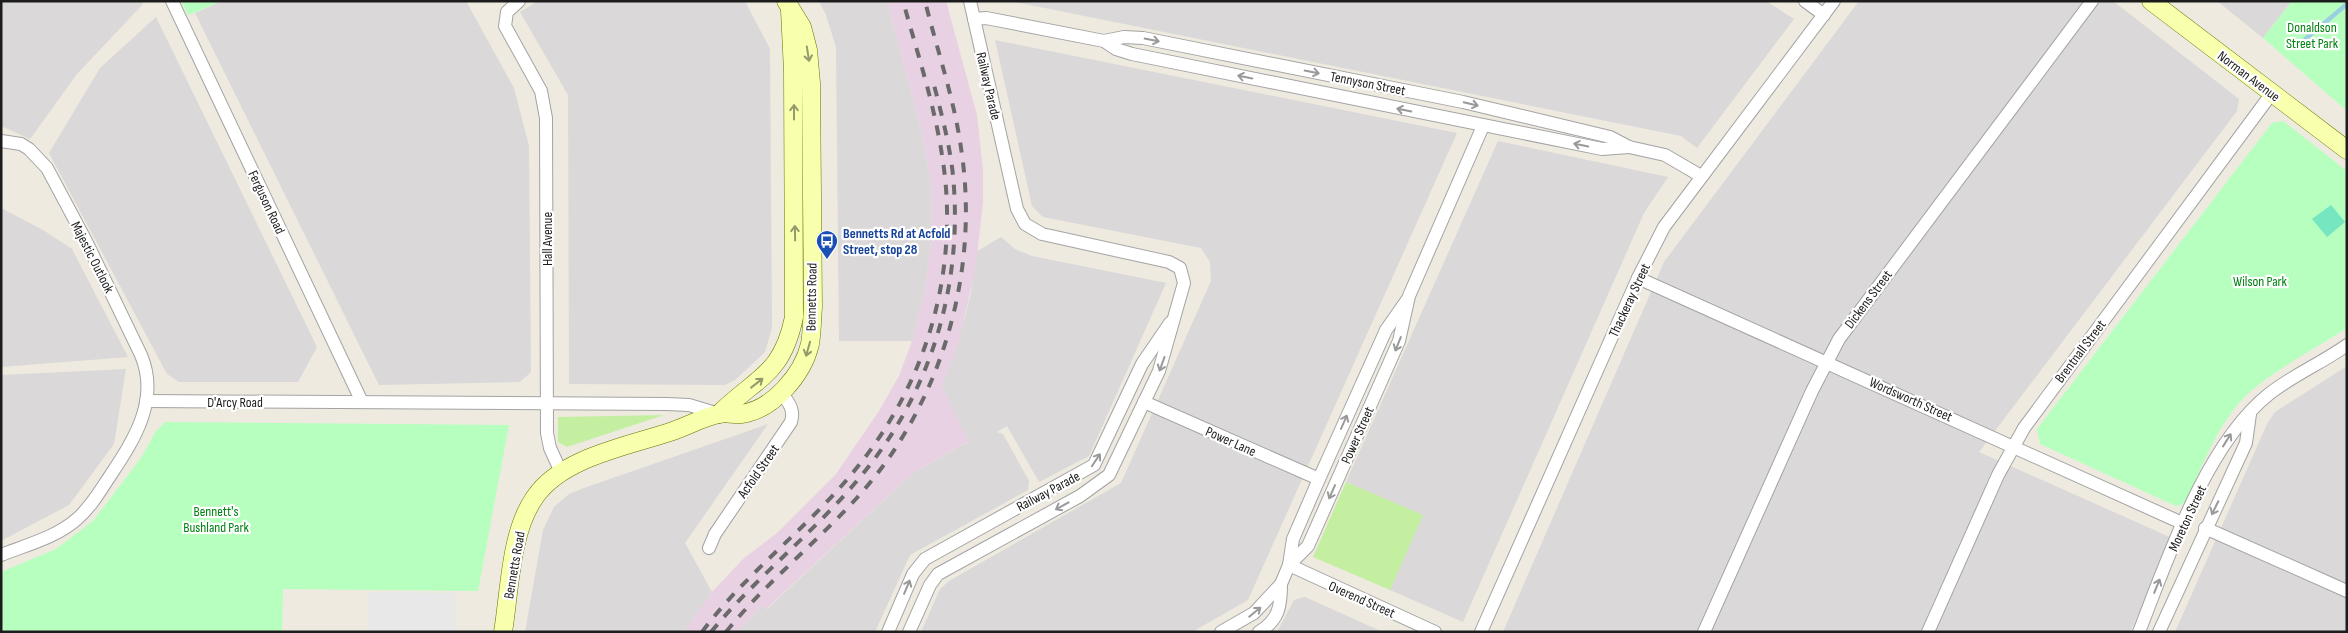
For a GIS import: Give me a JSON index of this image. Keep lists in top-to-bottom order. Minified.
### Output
{"streets":{"main road":["Norman Avenue","Bennetts Road"],"street":["Tennyson Street","Railway Parade","Ferguson Road","Hall Avenue","Majestic Outlook","Dickens Street","Thackeray Street","Brentnall Street","Wordsworth Street","D'Arcy Road","Power Street","Power Lane","Acfold Street","Moreton Street","Overend Street"]},"crossings":[["Norman Avenue","Brentnall Street"],["Tennyson Street","Railway Parade"],["Tennyson Street","Thackeray Street"],["Tennyson Street","Power Street"],["Railway Parade","Power Lane"],["Ferguson Road","D'Arcy Road"],["Hall Avenue","Bennetts Road"],["Hall Avenue","D'Arcy Road"],["Majestic Outlook","D'Arcy Road"],["Bennetts Road","D'Arcy Road"],["Bennetts Road","Acfold Street"],["Dickens Street","Wordsworth Street"],["Thackeray Street","Wordsworth Street"],["Brentnall Street","Wordsworth Street"],["Wordsworth Street","Moreton Street"],["Power Street","Power Lane"],["Power Street","Overend Street"]],"parks":["Donaldson Street Park","Wilson Park","Bennett's Bushland Park"],"places":{"bus stop":["Bennetts Rd at Acfold Street, stop 28"]}}
